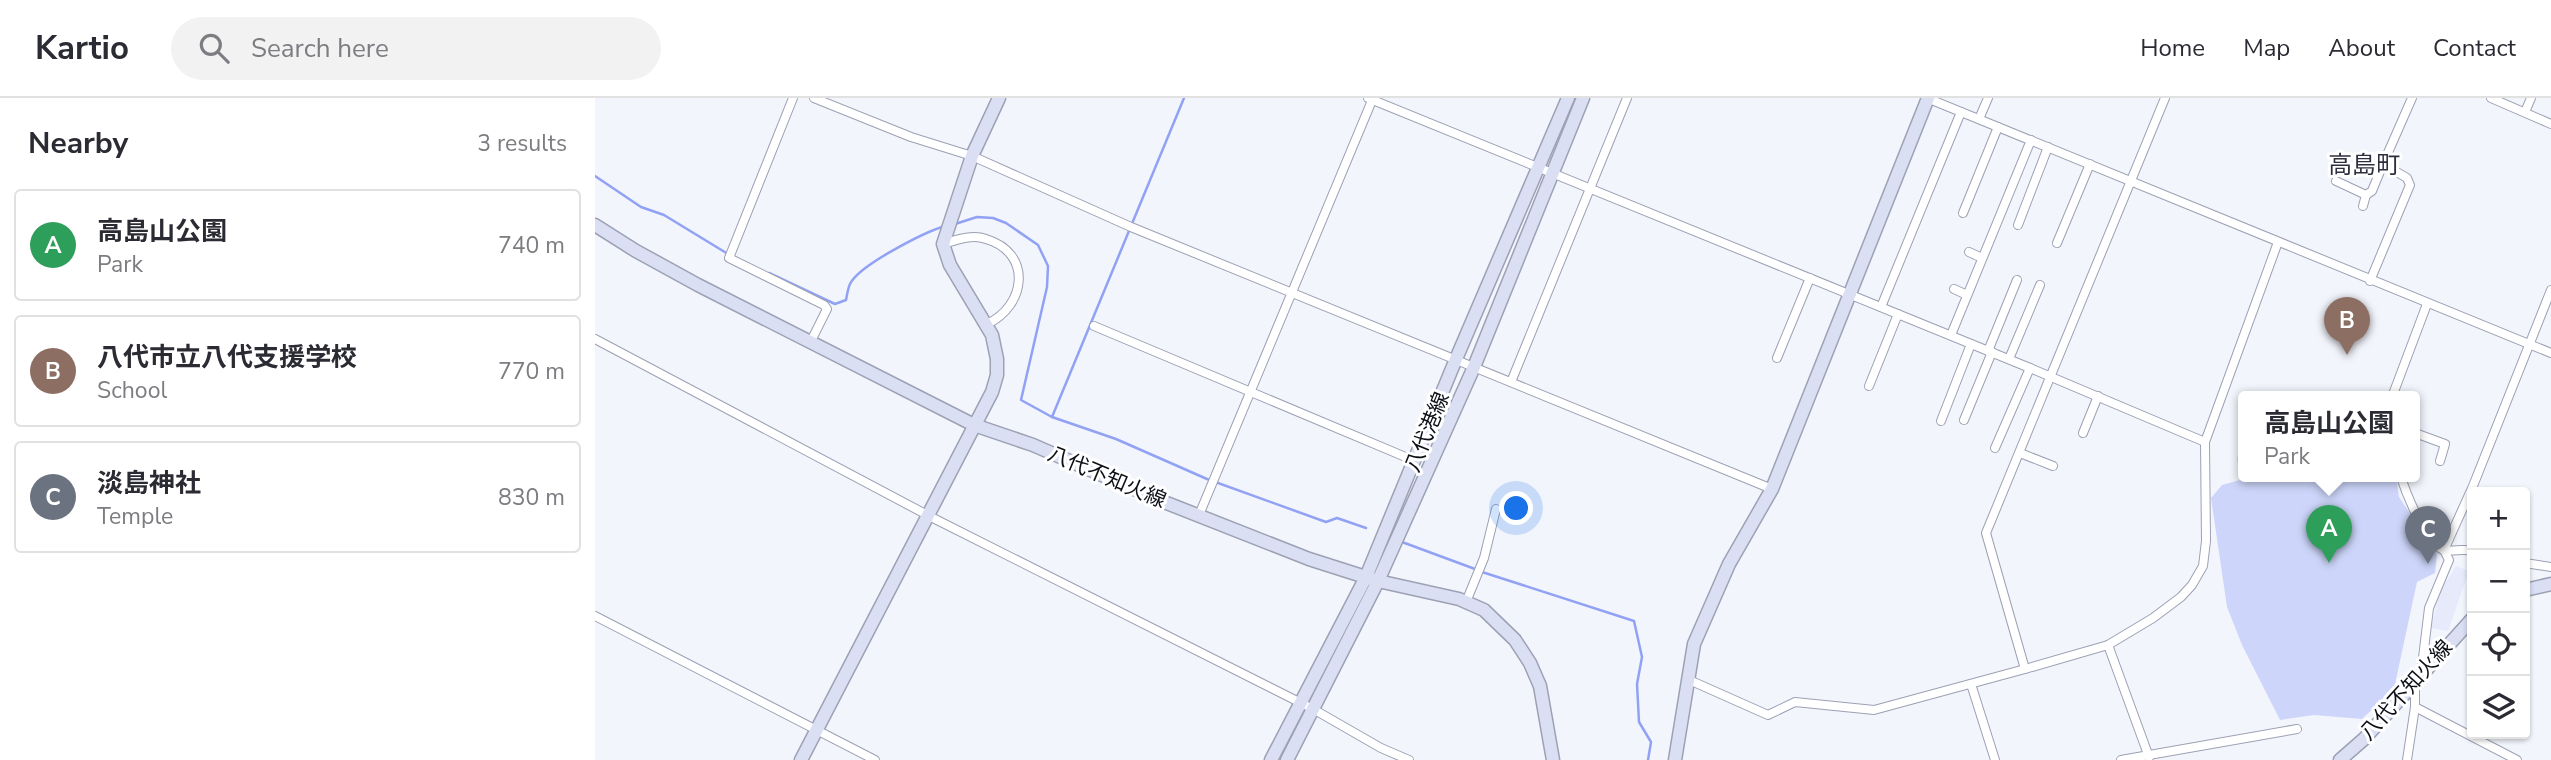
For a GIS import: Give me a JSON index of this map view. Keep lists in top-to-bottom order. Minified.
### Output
{"streets":{"main road":["八代港線","八代不知火線"]},"crossings":[["八代港線","八代不知火線"]],"districts":["高島町"],"page":{"header":"Kartio","search":"Search here","nav":["Home","Map","About","Contact"],"heading":["Nearby","3 results"],"list":[{"mark":"A","name":"高島山公園","note":"Park","value":"740 m"},{"mark":"B","name":"八代市立八代支援学校","note":"School","value":"770 m"},{"mark":"C","name":"淡島神社","note":"Temple","value":"830 m"}],"pins":["B","A","C"],"popup":["高島山公園","Park"],"map_buttons":["+","−"]}}
